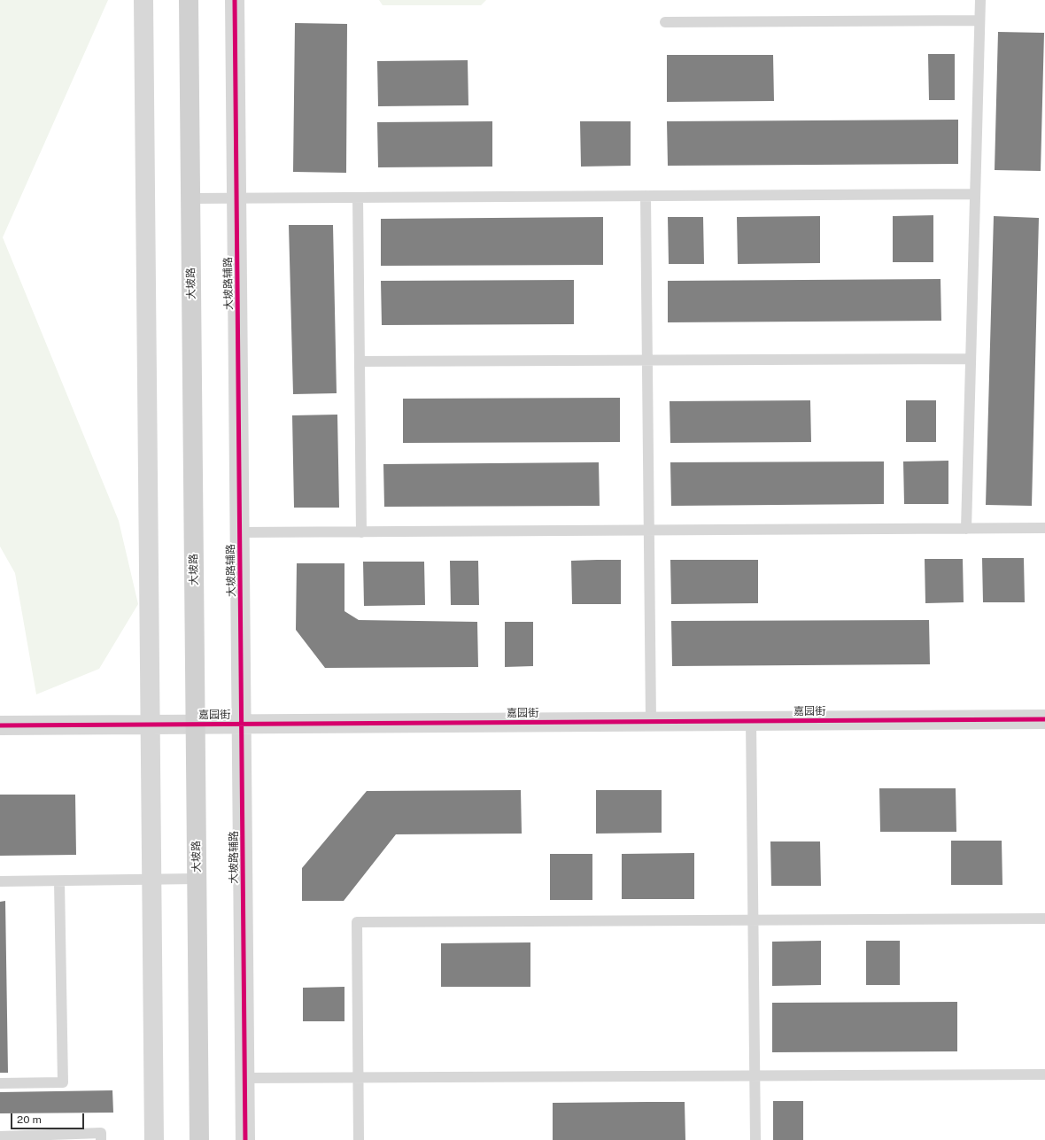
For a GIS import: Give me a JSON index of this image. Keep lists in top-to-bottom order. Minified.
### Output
{"streets":{"main road":["大坡路"],"street":["大坡路辅路","嘉园街"]},"crossings":[["大坡路","嘉园街"],["大坡路辅路","嘉园街"]],"scale_bar":"20 m"}
